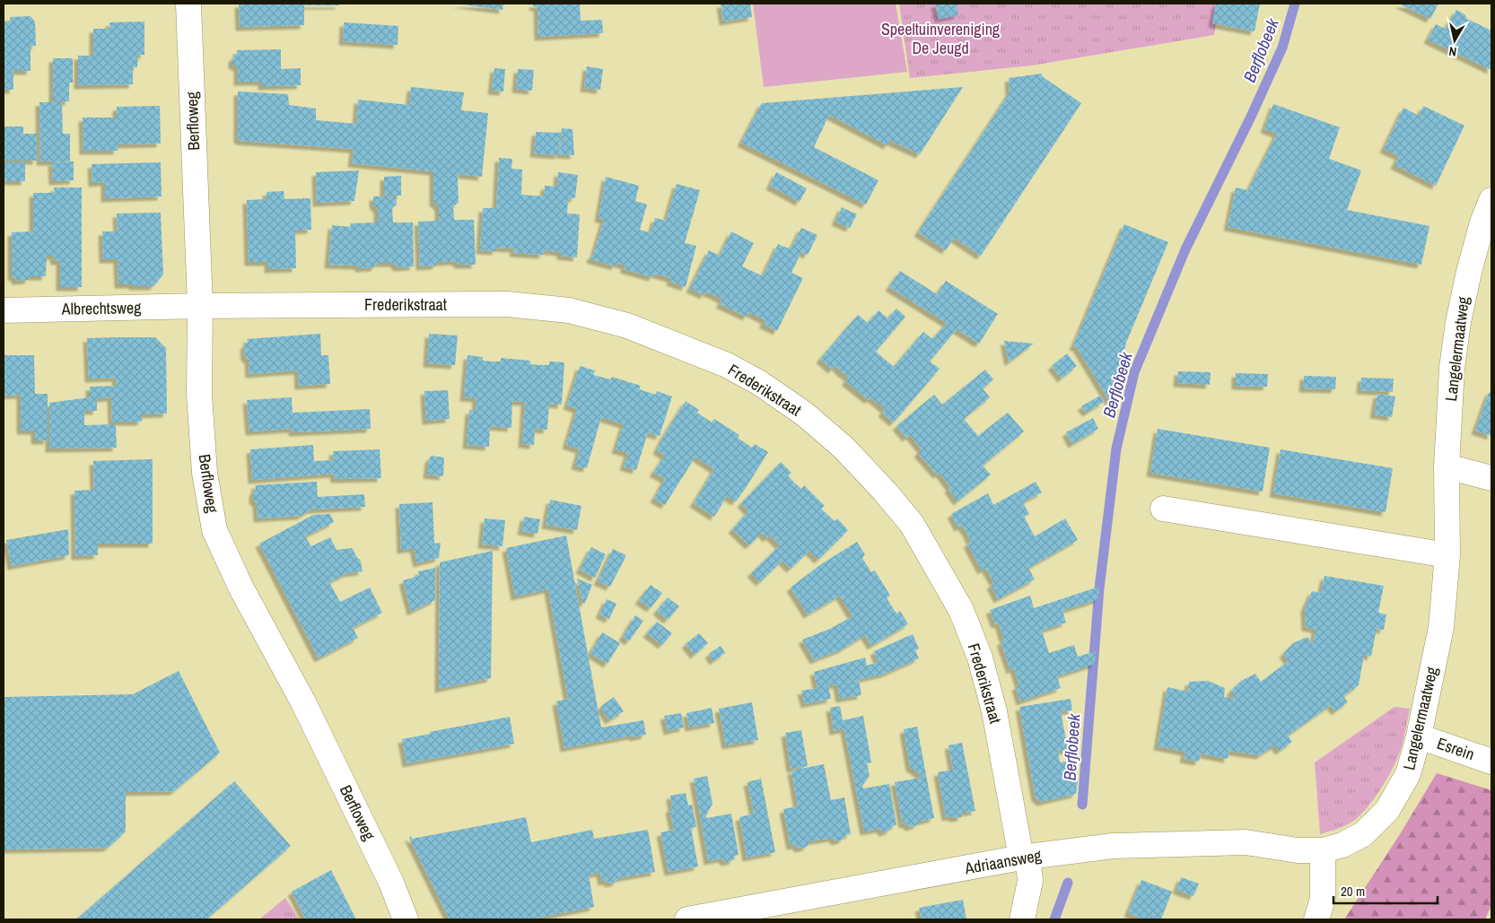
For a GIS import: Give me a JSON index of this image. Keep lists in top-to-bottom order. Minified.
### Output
{"streets":{"street":["Berfloweg","Frederikstraat","Albrechtsweg","Langelermaatweg","Esrein","Adriaansweg"]},"crossings":[["Berfloweg","Frederikstraat"],["Berfloweg","Albrechtsweg"],["Frederikstraat","Albrechtsweg"],["Frederikstraat","Adriaansweg"],["Langelermaatweg","Esrein"],["Langelermaatweg","Adriaansweg"]],"water":["Berflobeek"],"parks":["Speeltuinvereniging De Jeugd"],"scale_bar":"20 m","north":"bottom"}
